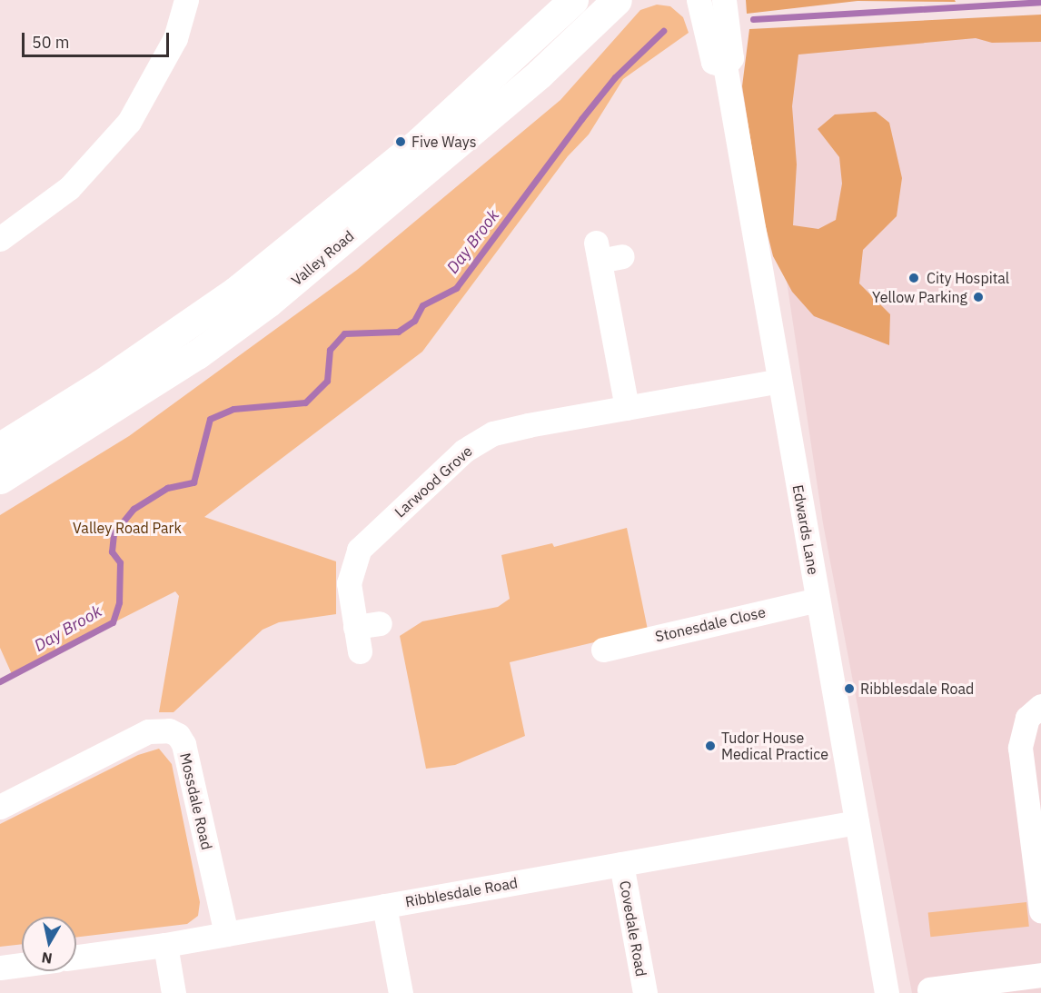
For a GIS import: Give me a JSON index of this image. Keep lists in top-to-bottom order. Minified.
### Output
{"streets":{"highway":["Valley Road"],"street":["Larwood Grove","Edwards Lane","Stonesdale Close","Mossdale Road","Ribblesdale Road","Covedale Road"]},"crossings":[["Larwood Grove","Edwards Lane"],["Edwards Lane","Stonesdale Close"],["Edwards Lane","Ribblesdale Road"],["Mossdale Road","Ribblesdale Road"],["Ribblesdale Road","Covedale Road"]],"water":["Day Brook"],"parks":["Valley Road Park"],"places":["Five Ways","City Hospital","Yellow Parking","Ribblesdale Road","Tudor House Medical Practice"],"scale_bar":"50 m","north":"bottom"}
